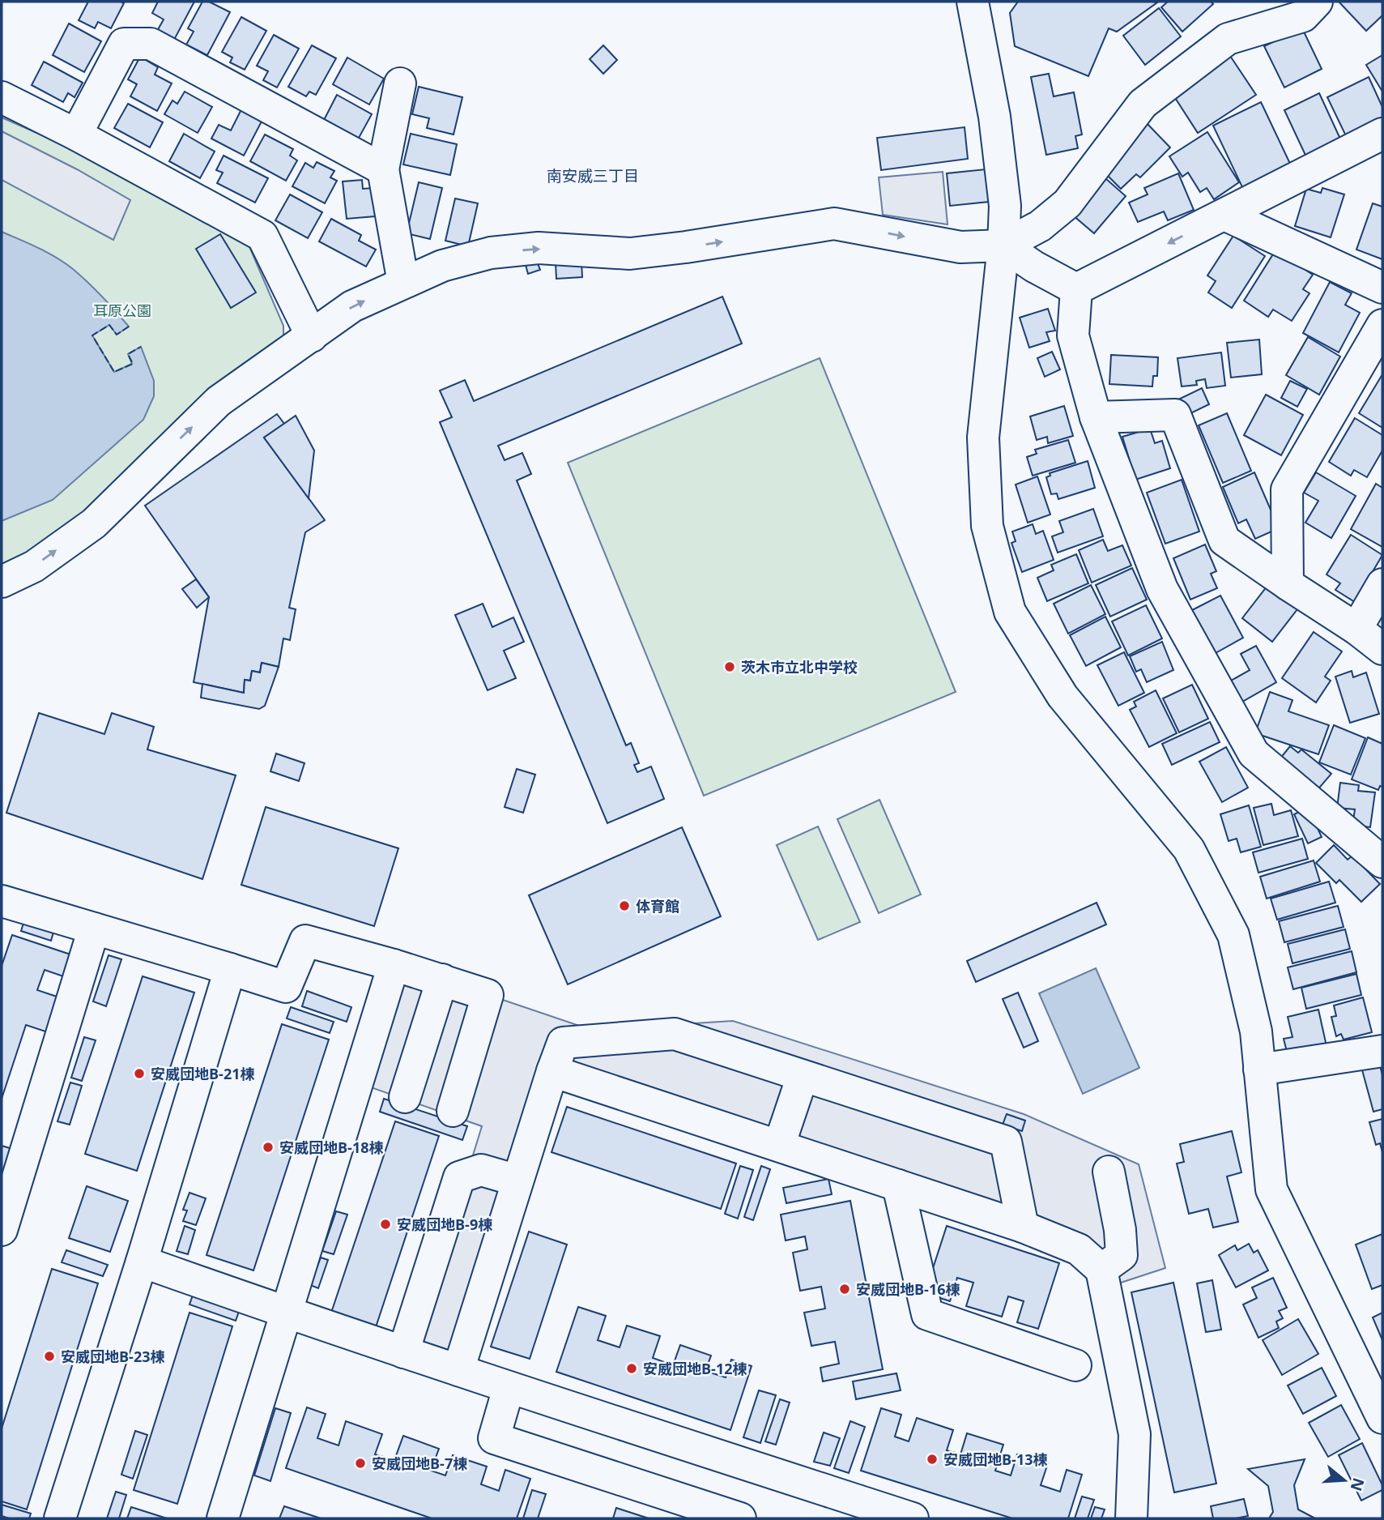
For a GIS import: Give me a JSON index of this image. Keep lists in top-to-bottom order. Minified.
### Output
{"districts":["南安威三丁目"],"parks":["耳原公園"],"places":["茨木市立北中学校","体育館","安威団地B-21棟","安威団地B-18棟","安威団地B-9棟","安威団地B-16棟","安威団地B-23棟","安威団地B-12棟","安威団地B-13棟","安威団地B-7棟"],"north":"right"}
